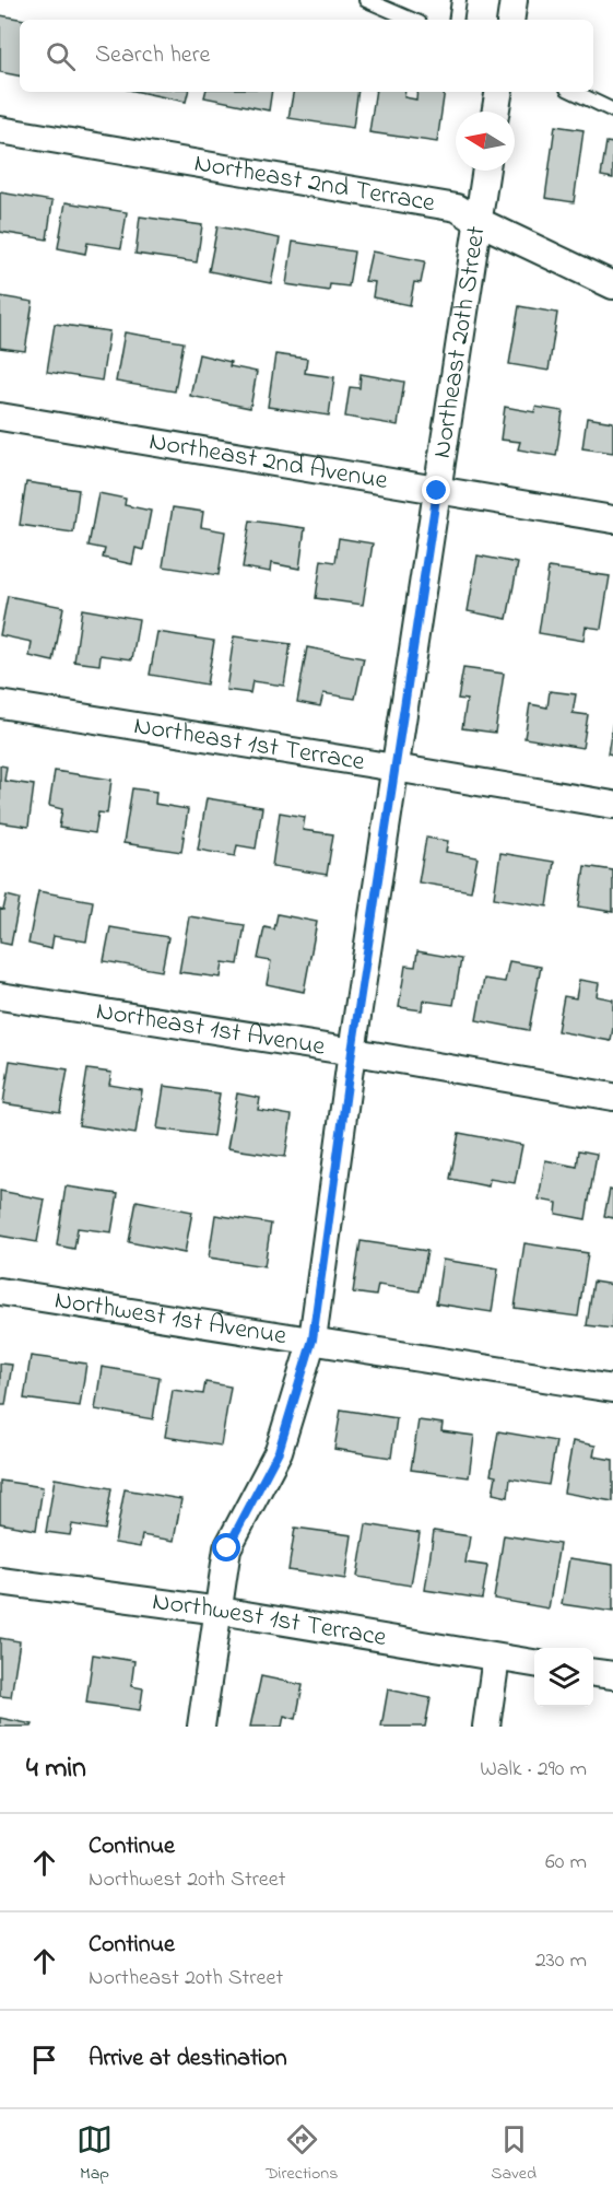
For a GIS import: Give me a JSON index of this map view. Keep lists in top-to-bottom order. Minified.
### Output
{"streets":{"street":["Northeast 2nd Terrace","Northeast 20th Street","Northeast 2nd Avenue","Northeast 1st Terrace","Northeast 1st Avenue","Northwest 1st Avenue","Northwest 1st Terrace"]},"crossings":[["Northeast 2nd Terrace","Northeast 20th Street"],["Northeast 20th Street","Northeast 2nd Avenue"],["Northeast 20th Street","Northeast 1st Terrace"],["Northeast 20th Street","Northeast 1st Avenue"],["Northeast 20th Street","Northwest 1st Avenue"],["Northeast 20th Street","Northwest 1st Terrace"]],"north":"left","page":{"search":"Search here","heading":["4 min","Walk · 290 m"],"list":[["Continue","Northwest 20th Street","60 m"],["Continue","Northeast 20th Street","230 m"],"Arrive at destination"],"nav":["Map","Directions","Saved"]}}
